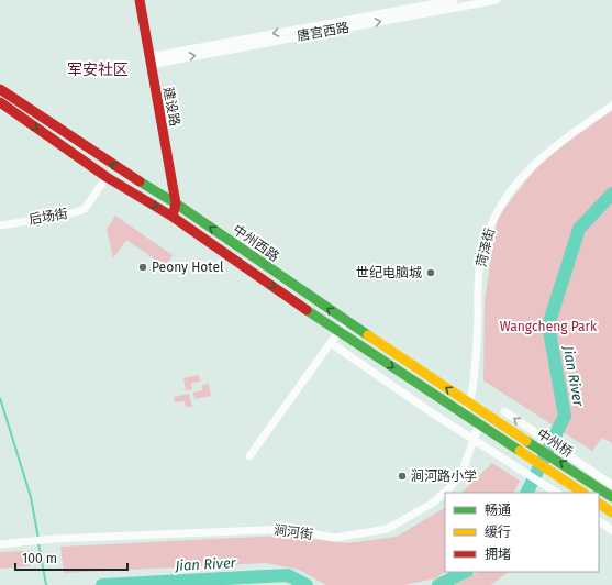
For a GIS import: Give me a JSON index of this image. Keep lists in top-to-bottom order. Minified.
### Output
{"streets":{"main road":["建设路","中州西路","中州桥"],"street":["唐宫西路","后场街","菏泽街","涧河街"]},"crossings":[["唐宫西路","建设路"],["建设路","中州西路"],["后场街","中州西路"],["中州西路","菏泽街"],["中州西路","中州桥"],["中州西路","涧河街"]],"districts":["军安社区"],"water":["Jian River"],"parks":["Wangcheng Park"],"places":["Peony Hotel","世纪电脑城","涧河路小学"],"legend":["畅通","缓行","拥堵"],"scale_bar":"100 m"}
